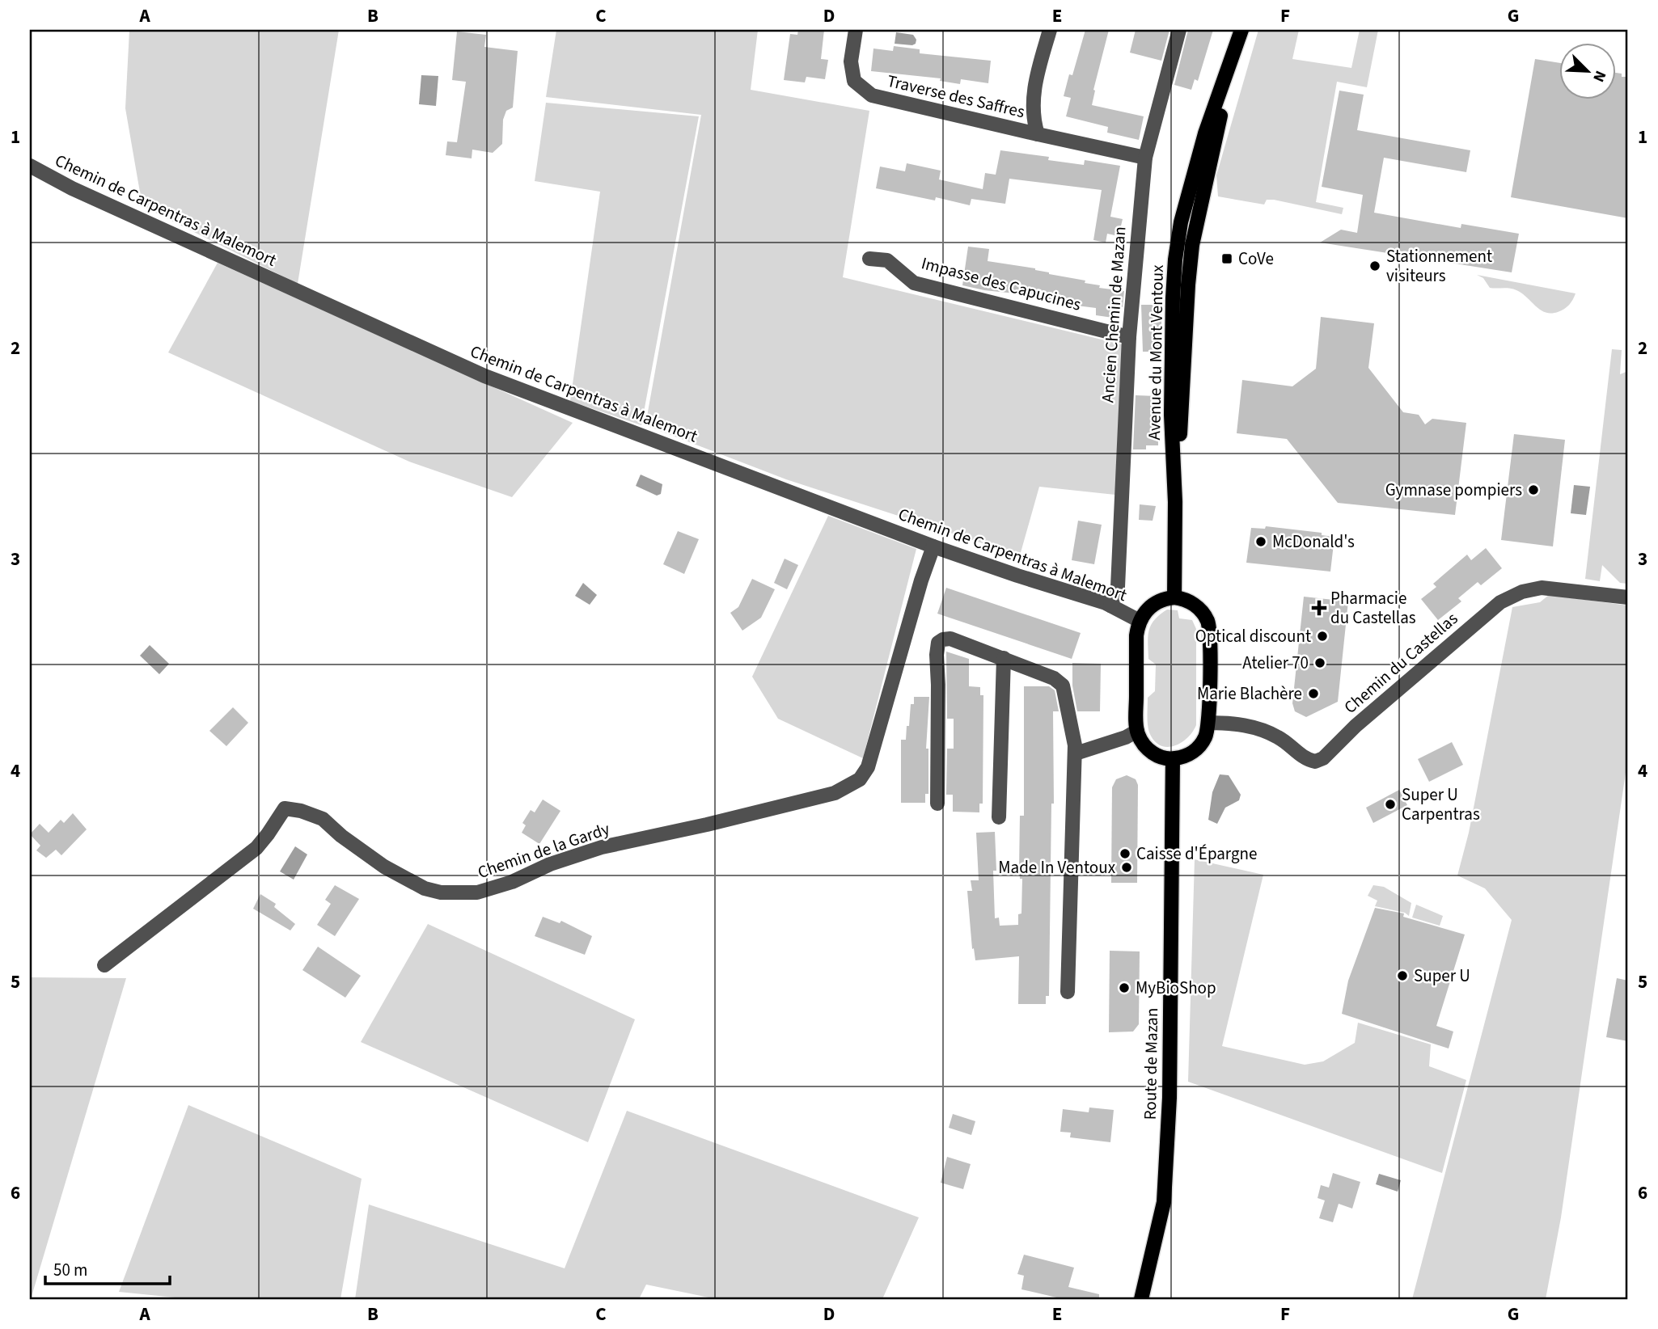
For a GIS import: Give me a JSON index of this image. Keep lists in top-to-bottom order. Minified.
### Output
{"streets":{"main road":["Avenue du Mont Ventoux","Route de Mazan"],"street":["Traverse des Saffres","Chemin de Carpentras à Malemort","Impasse des Capucines","Ancien Chemin de Mazan","Chemin du Castellas","Chemin de la Gardy"]},"crossings":[["Chemin de Carpentras à Malemort","Ancien Chemin de Mazan"],["Chemin de Carpentras à Malemort","Chemin de la Gardy"],["Impasse des Capucines","Ancien Chemin de Mazan"]],"places":{"transit":["CoVe"],"other":["Stationnement visiteurs","Gymnase pompiers","McDonald's","Optical discount","Atelier 70","Marie Blachère","Super U Carpentras","Caisse d'Épargne","Made In Ventoux","Super U","MyBioShop"],"health":["Pharmacie du Castellas"]},"scale_bar":"50 m","north":"bottom right","grid":{"columns":["A","B","C","D","E","F","G"],"rows":["1","2","3","4","5","6"]}}
